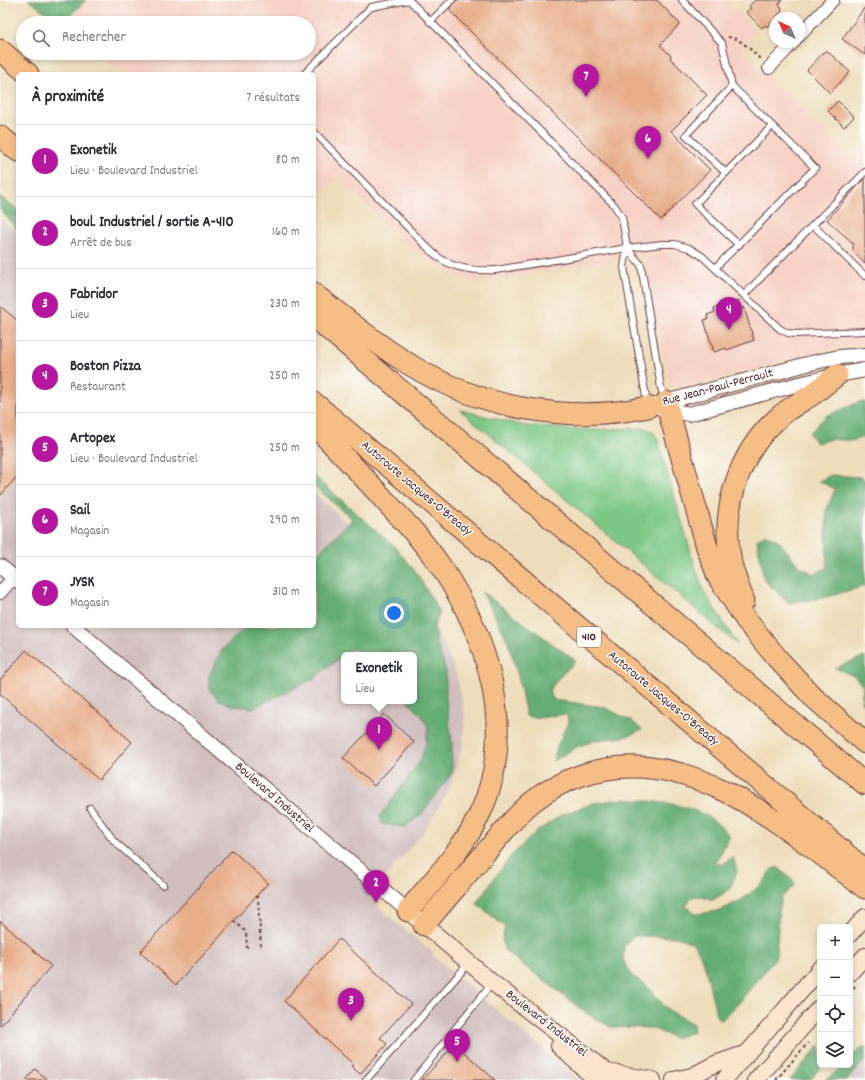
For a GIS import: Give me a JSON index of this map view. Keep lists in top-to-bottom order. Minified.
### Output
{"streets":{"highway":["Autoroute Jacques-O'Bready","410"],"main road":["Boulevard Industriel"],"street":["Rue Jean-Paul-Perrault"]},"north":"top left","page":{"search":"Rechercher","pins":["7","6","4","1","2","3","5"],"heading":["À proximité","7 résultats"],"list":[{"mark":"1","name":"Exonetik","note":"Lieu · Boulevard Industriel","value":"80 m"},{"mark":"2","name":"boul. Industriel / sortie A-410","note":"Arrêt de bus","value":"160 m"},{"mark":"3","name":"Fabridor","note":"Lieu","value":"230 m"},{"mark":"4","name":"Boston Pizza","note":"Restaurant","value":"250 m"},{"mark":"5","name":"Artopex","note":"Lieu · Boulevard Industriel","value":"250 m"},{"mark":"6","name":"Sail","note":"Magasin","value":"290 m"},{"mark":"7","name":"JYSK","note":"Magasin","value":"310 m"}],"popup":["Exonetik","Lieu"],"map_buttons":["+","−"]}}
